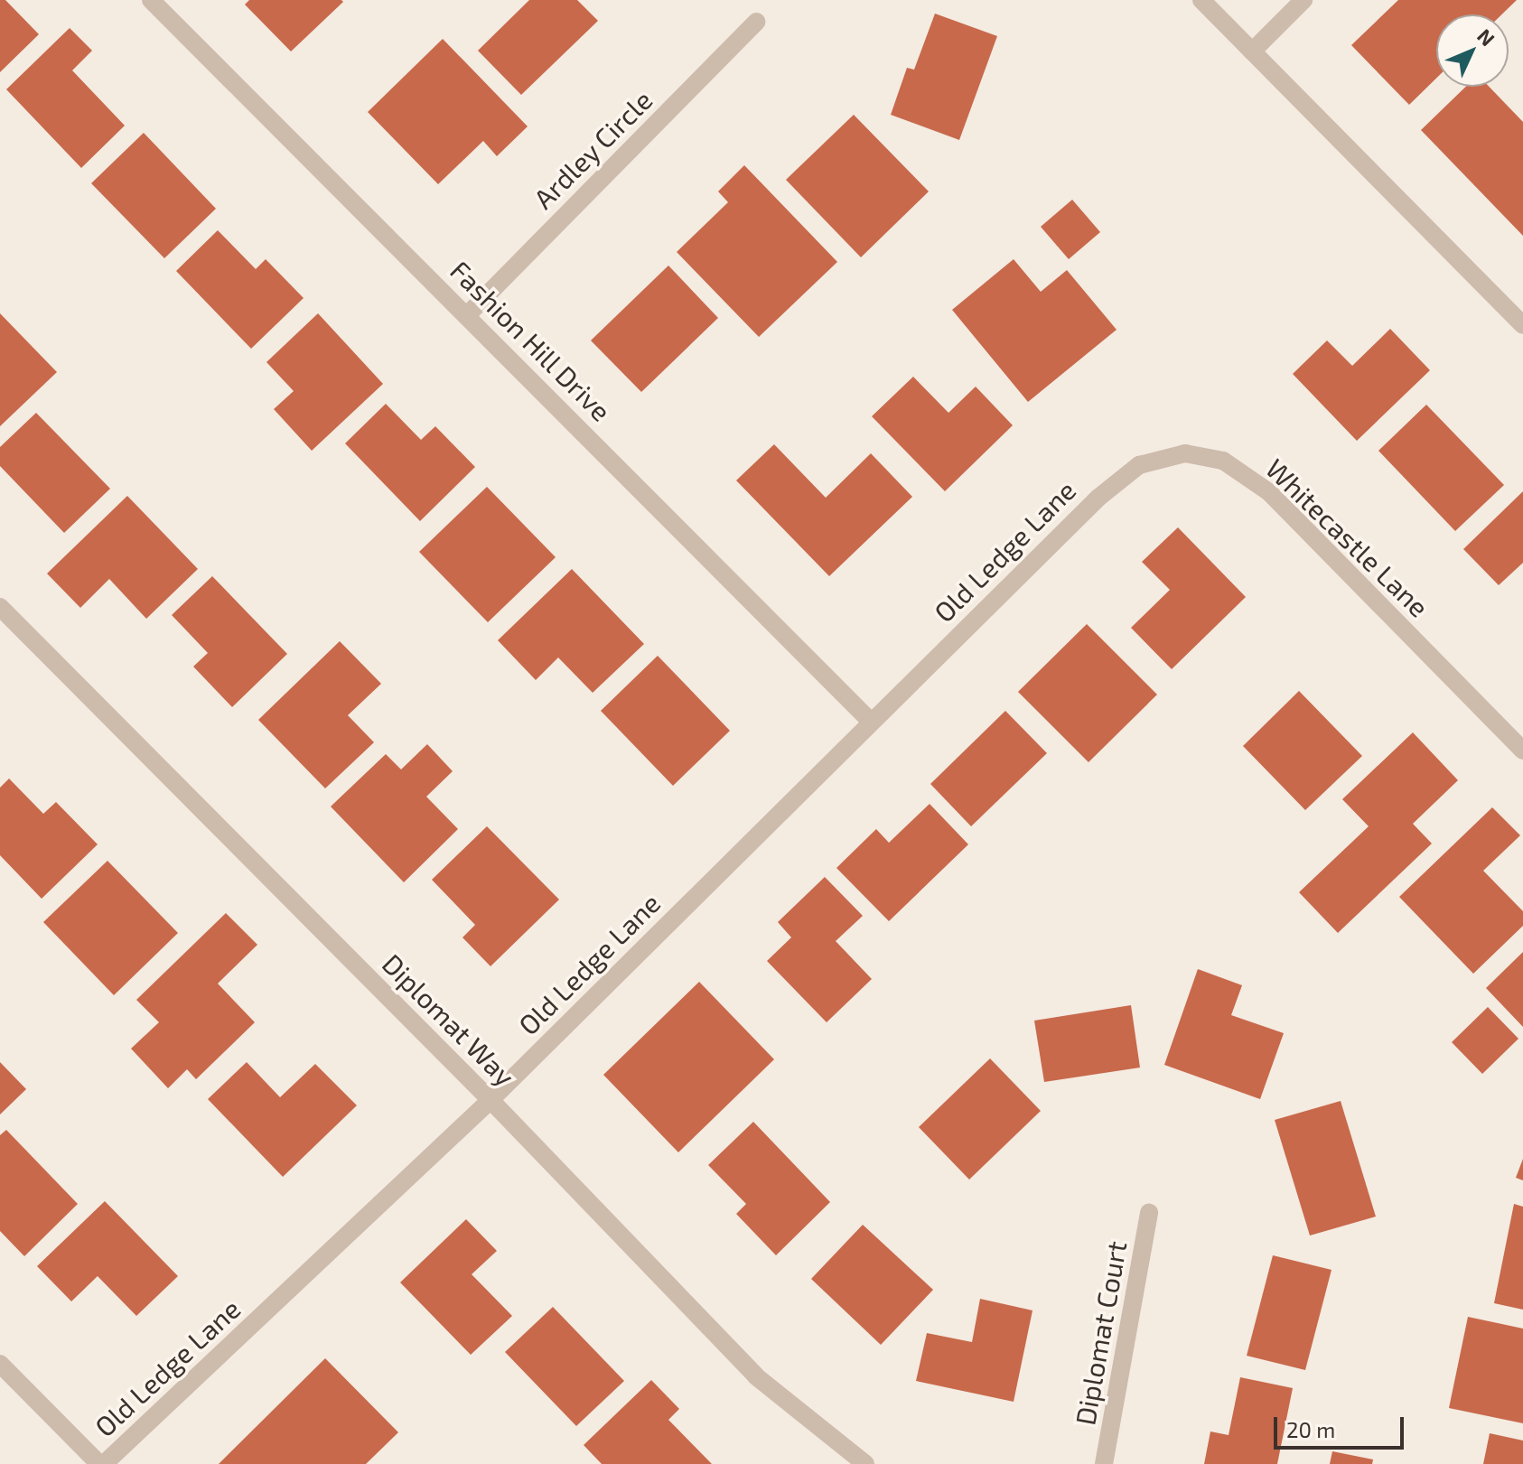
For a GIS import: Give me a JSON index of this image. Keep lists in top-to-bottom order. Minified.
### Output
{"streets":{"street":["Ardley Circle","Fashion Hill Drive","Whitecastle Lane","Old Ledge Lane","Diplomat Way","Diplomat Court"]},"crossings":[["Ardley Circle","Fashion Hill Drive"],["Fashion Hill Drive","Old Ledge Lane"],["Whitecastle Lane","Old Ledge Lane"],["Old Ledge Lane","Diplomat Way"]],"scale_bar":"20 m","north":"top right"}
